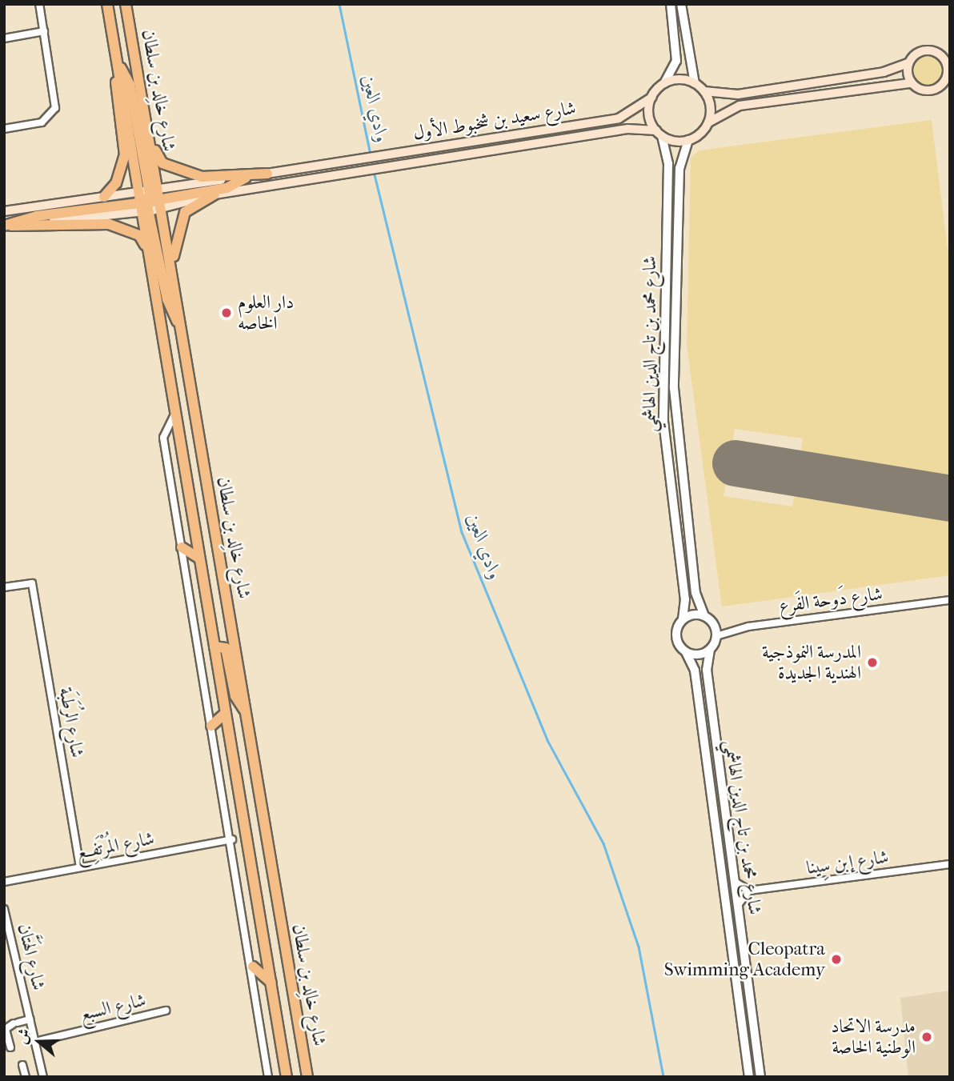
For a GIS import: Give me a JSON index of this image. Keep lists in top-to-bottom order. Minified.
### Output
{"streets":{"main road":["شارع خالِد بن سلطان","شارع سعيد بن شخبوط الأول"],"street":["شارع محمد بن تاج الدين الهاشمي","شارع دَوحة الفَرع","شارع الرُطَبَة","شارع المُرْتَفِع","شارع إبن سِينا","شارع الهَتَّان","شارع السبع"]},"crossings":[["شارع خالِد بن سلطان","شارع سعيد بن شخبوط الأول"],["شارع سعيد بن شخبوط الأول","شارع محمد بن تاج الدين الهاشمي"],["شارع محمد بن تاج الدين الهاشمي","شارع دَوحة الفَرع"],["شارع الرُطَبَة","شارع المُرْتَفِع"],["شارع الهَتَّان","شارع السبع"]],"water":["وادي العين"],"places":["دار العلوم الخاصه","المدرسة النموذجية الهندية الجديدة","Cleopatra Swimming Academy","مدرسة الاتحاد الوطنية الخاصة"],"north":"left"}
